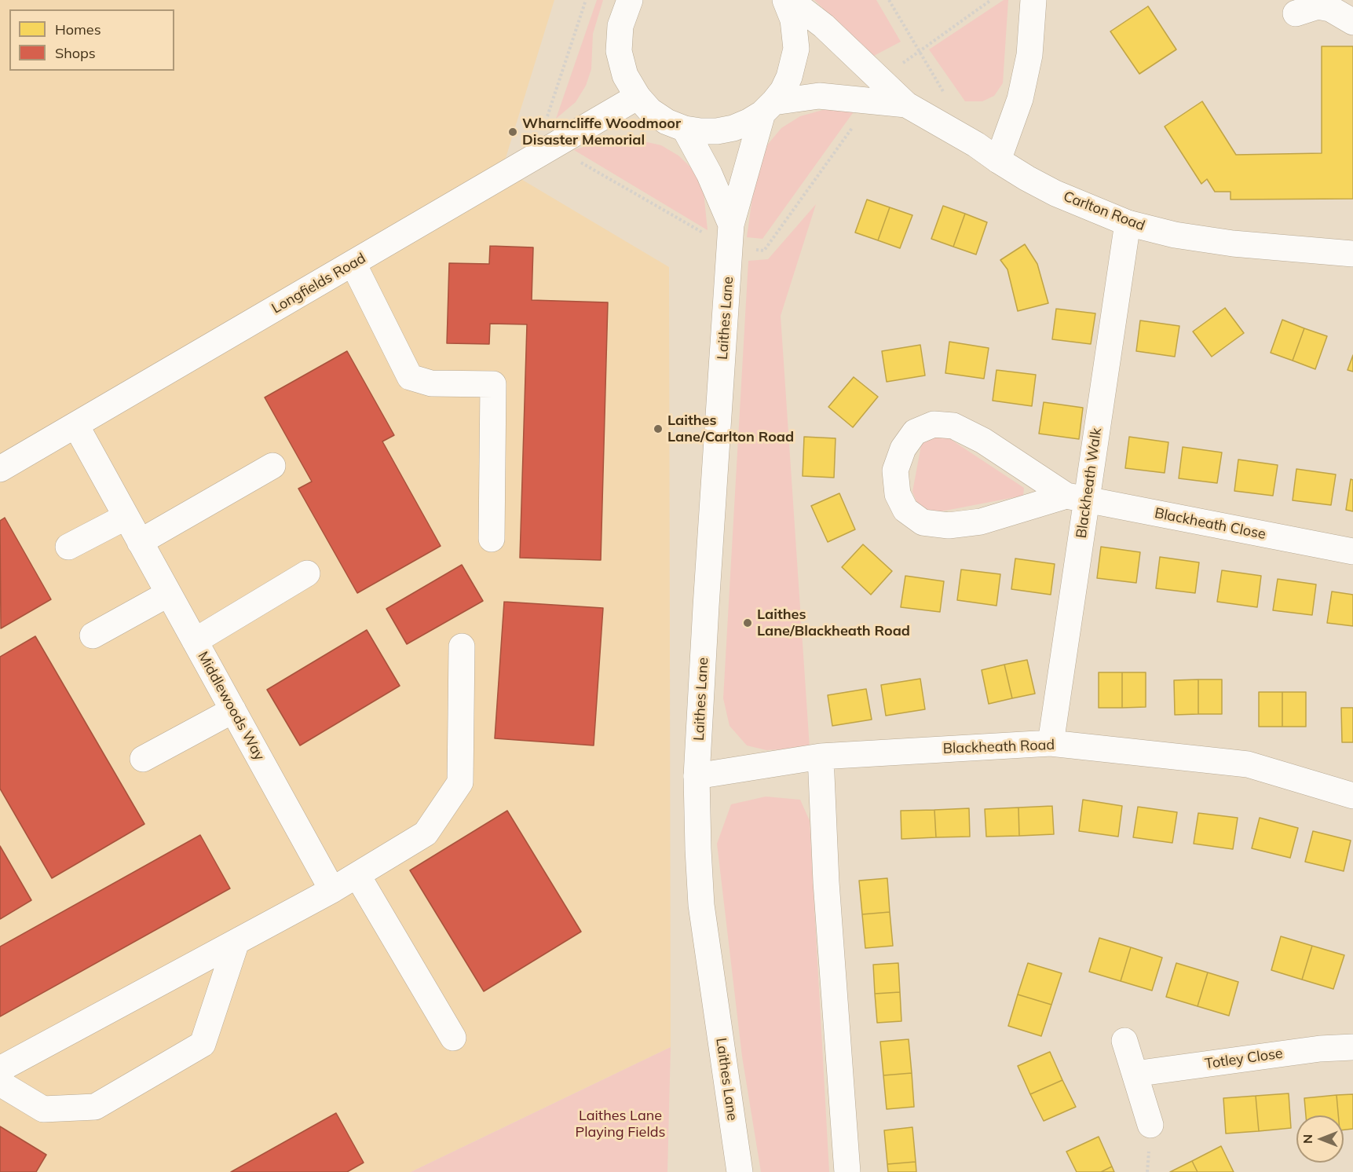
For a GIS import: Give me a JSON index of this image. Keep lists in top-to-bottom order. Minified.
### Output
{"streets":{"street":["Carlton Road","Longfields Road","Laithes Lane","Blackheath Walk","Blackheath Close","Middlewoods Way","Blackheath Road","Totley Close"]},"crossings":[["Carlton Road","Laithes Lane"],["Carlton Road","Blackheath Walk"],["Longfields Road","Middlewoods Way"],["Laithes Lane","Blackheath Road"],["Blackheath Walk","Blackheath Close"],["Blackheath Walk","Blackheath Road"]],"parks":["Laithes Lane Playing Fields"],"places":["Wharncliffe Woodmoor Disaster Memorial","Laithes Lane/Carlton Road","Laithes Lane/Blackheath Road"],"legend":["Homes","Shops"],"north":"left"}
